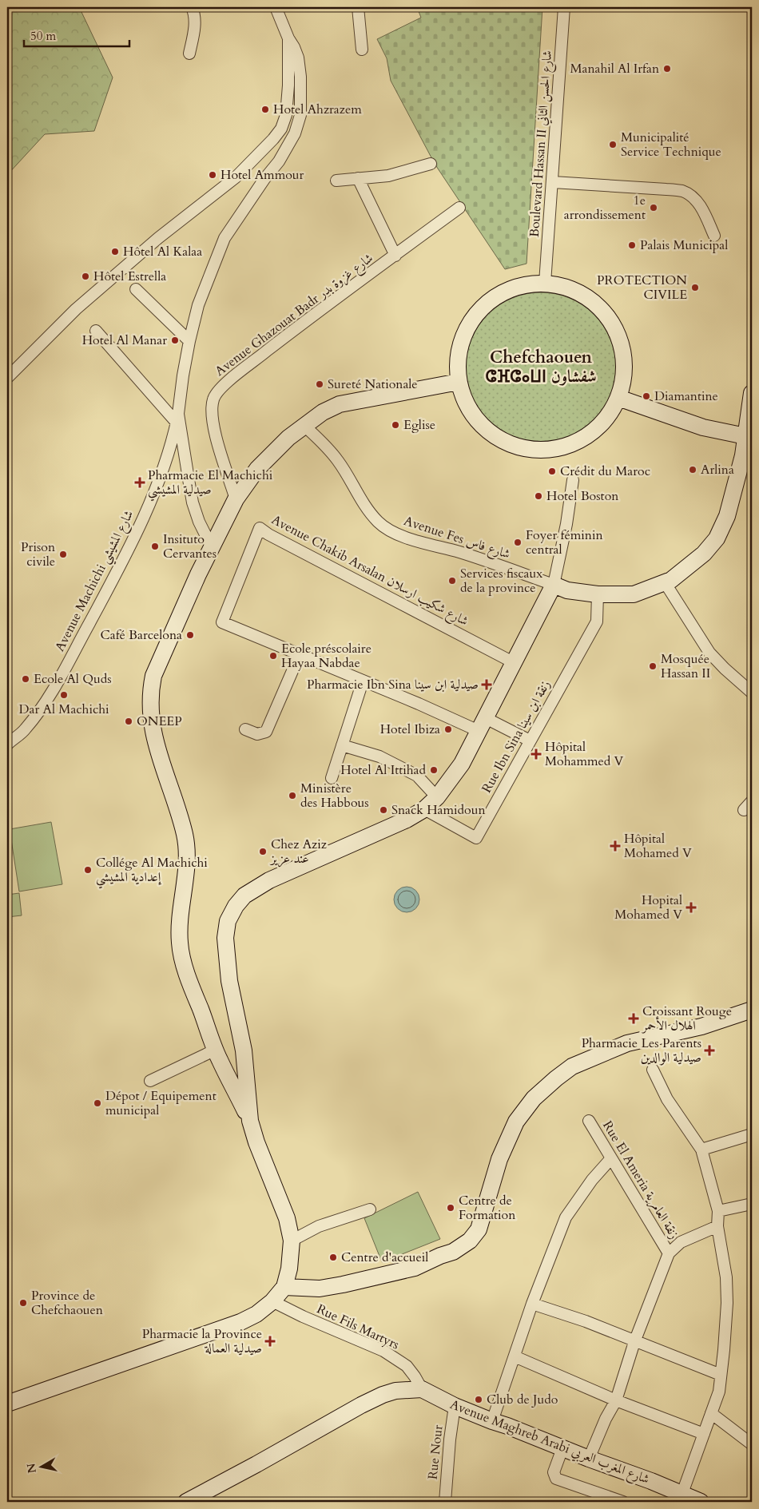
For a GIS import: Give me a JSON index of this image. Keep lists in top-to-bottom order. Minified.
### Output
{"streets":{"street":["Boulevard Hassan II شارع الحسن الثاني","Avenue Ghazouat Badr شارع غزوة بدر","Avenue Fes شارع فاس","Avenue Chakib Arsalan شارع شكيب ارسلان","Avenue Machichi شارع المشيشي","Rue Ibn Sina زنقة ابن سينا","Rue El Ameria زنقة العامرية","Rue Fils Martyrs","Avenue Maghreb Arabi شارع المغرب العربي","Rue Nour"]},"crossings":[["Rue Fils Martyrs","Avenue Maghreb Arabi شارع المغرب العربي"],["Avenue Maghreb Arabi شارع المغرب العربي","Rue Nour"]],"districts":["Chefchaouen ⵛⴼⵛⴰⵡⵏ شفشاون"],"places":{"other":["Manahil Al Irfan","Hotel Ahzrazem","Municipalité Service Technique","Hotel Ammour","1e arrondissement","Palais Municipal","Hôtel Al Kalaa","Hôtel Estrella","PROTECTION CIVILE","Hotel Al Manar","Sureté Nationale","Diamantine","Eglise","Arlina","Crédit du Maroc","Hotel Boston","Foyer féminin central","Insituto Cervantes","Prison civile","Services fiscaux de la province","Café Barcelona","Ecole préscolaire Hayaa Nabdae","Mosquée Hassan II","Ecole Al Quds","Dar Al Machichi","ONEEP","Hotel Ibiza","Hotel Al Ittihad","Ministère des Habbous","Snack Hamidoun","Chez Aziz عند عزيز","Collége Al Machichi إعدادية المشيشي","Dépot / Equipement municipal","Centre de Formation","Centre d'accueil","Province de Chefchaouen","Club de Judo"],"health":["Pharmacie El Machichi صيدلية المشيشي","Pharmacie Ibn Sina صيدلية ابن سينا","Hôpital Mohammed V","Hôpital Mohamed V","Hopital Mohamed V","Croissant Rouge الهلال الأحمر","Pharmacie Les Parents صيدلية الوالدين","Pharmacie la Province صيدلية العمالة"]},"scale_bar":"50 m","north":"left"}
